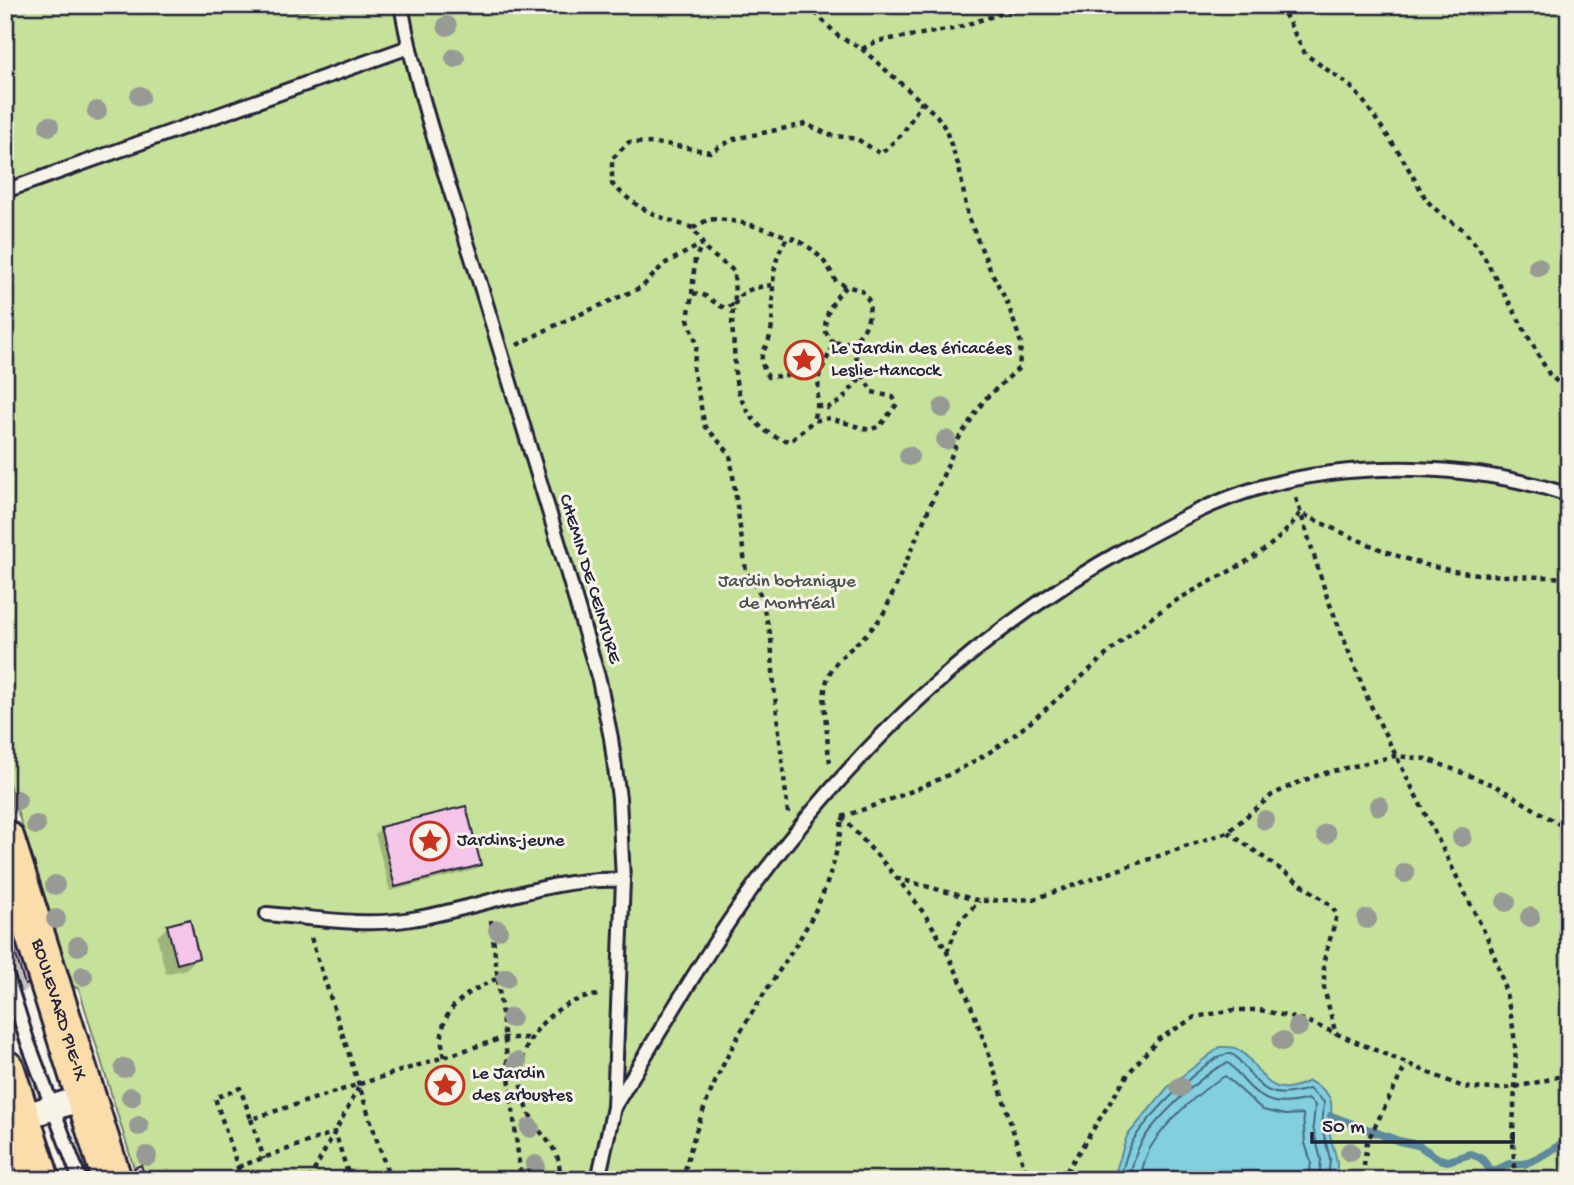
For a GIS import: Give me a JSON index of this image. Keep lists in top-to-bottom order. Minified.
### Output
{"streets":{"main road":["BOULEVARD PIE-IX"],"lane":["CHEMIN DE CEINTURE"]},"parks":["Jardin botanique de Montréal"],"places":{"place":["Le Jardin des éricacées Leslie-Hancock","Jardins-jeune","Le Jardin des arbustes"]},"scale_bar":"50 m"}
